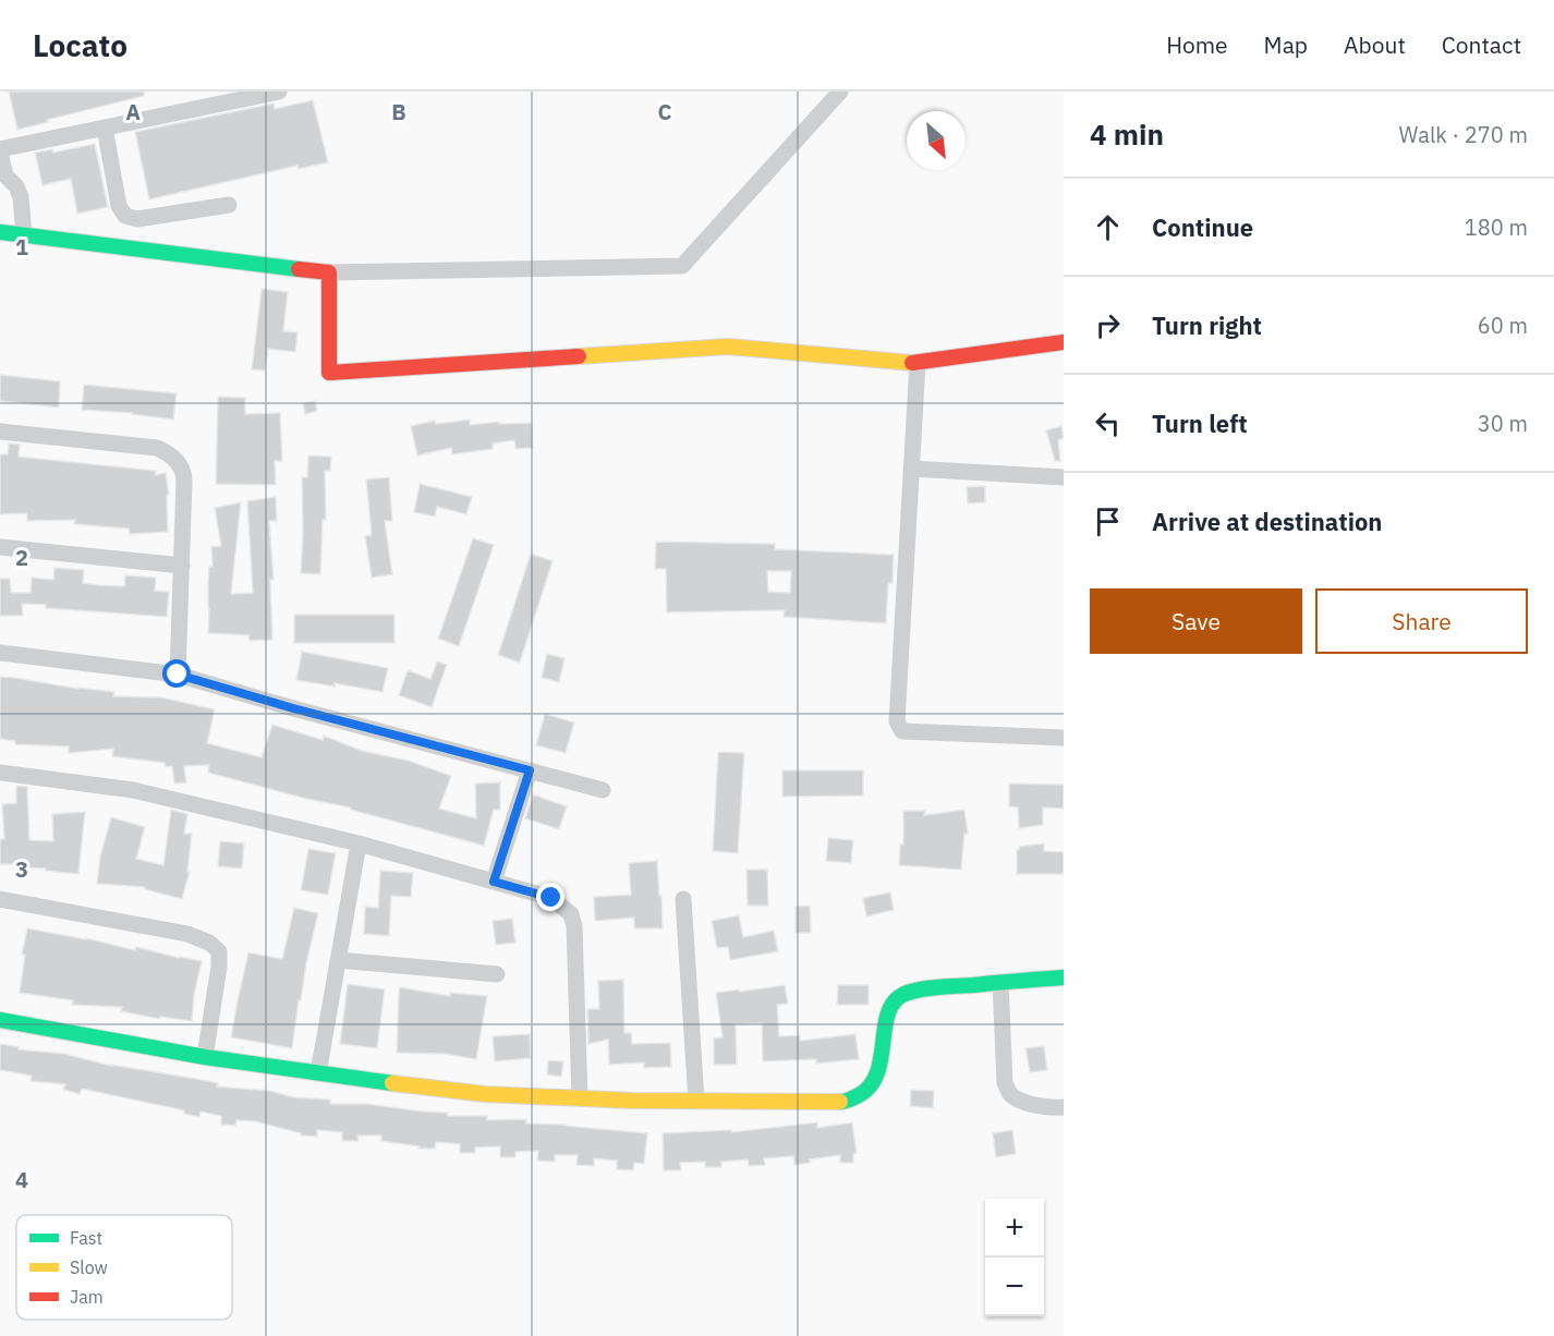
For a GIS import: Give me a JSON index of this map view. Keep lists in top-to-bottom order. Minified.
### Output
{"legend":["Fast","Slow","Jam"],"north":"bottom right","page":{"header":"Locato","nav":["Home","Map","About","Contact"],"heading":["4 min","Walk · 270 m"],"list":[["Continue","180 m"],["Turn right","60 m"],["Turn left","30 m"],"Arrive at destination"],"buttons":["Save","Share"],"map_buttons":["+","−"]},"grid":{"columns":["A","B","C"],"rows":["1","2","3","4"]}}
